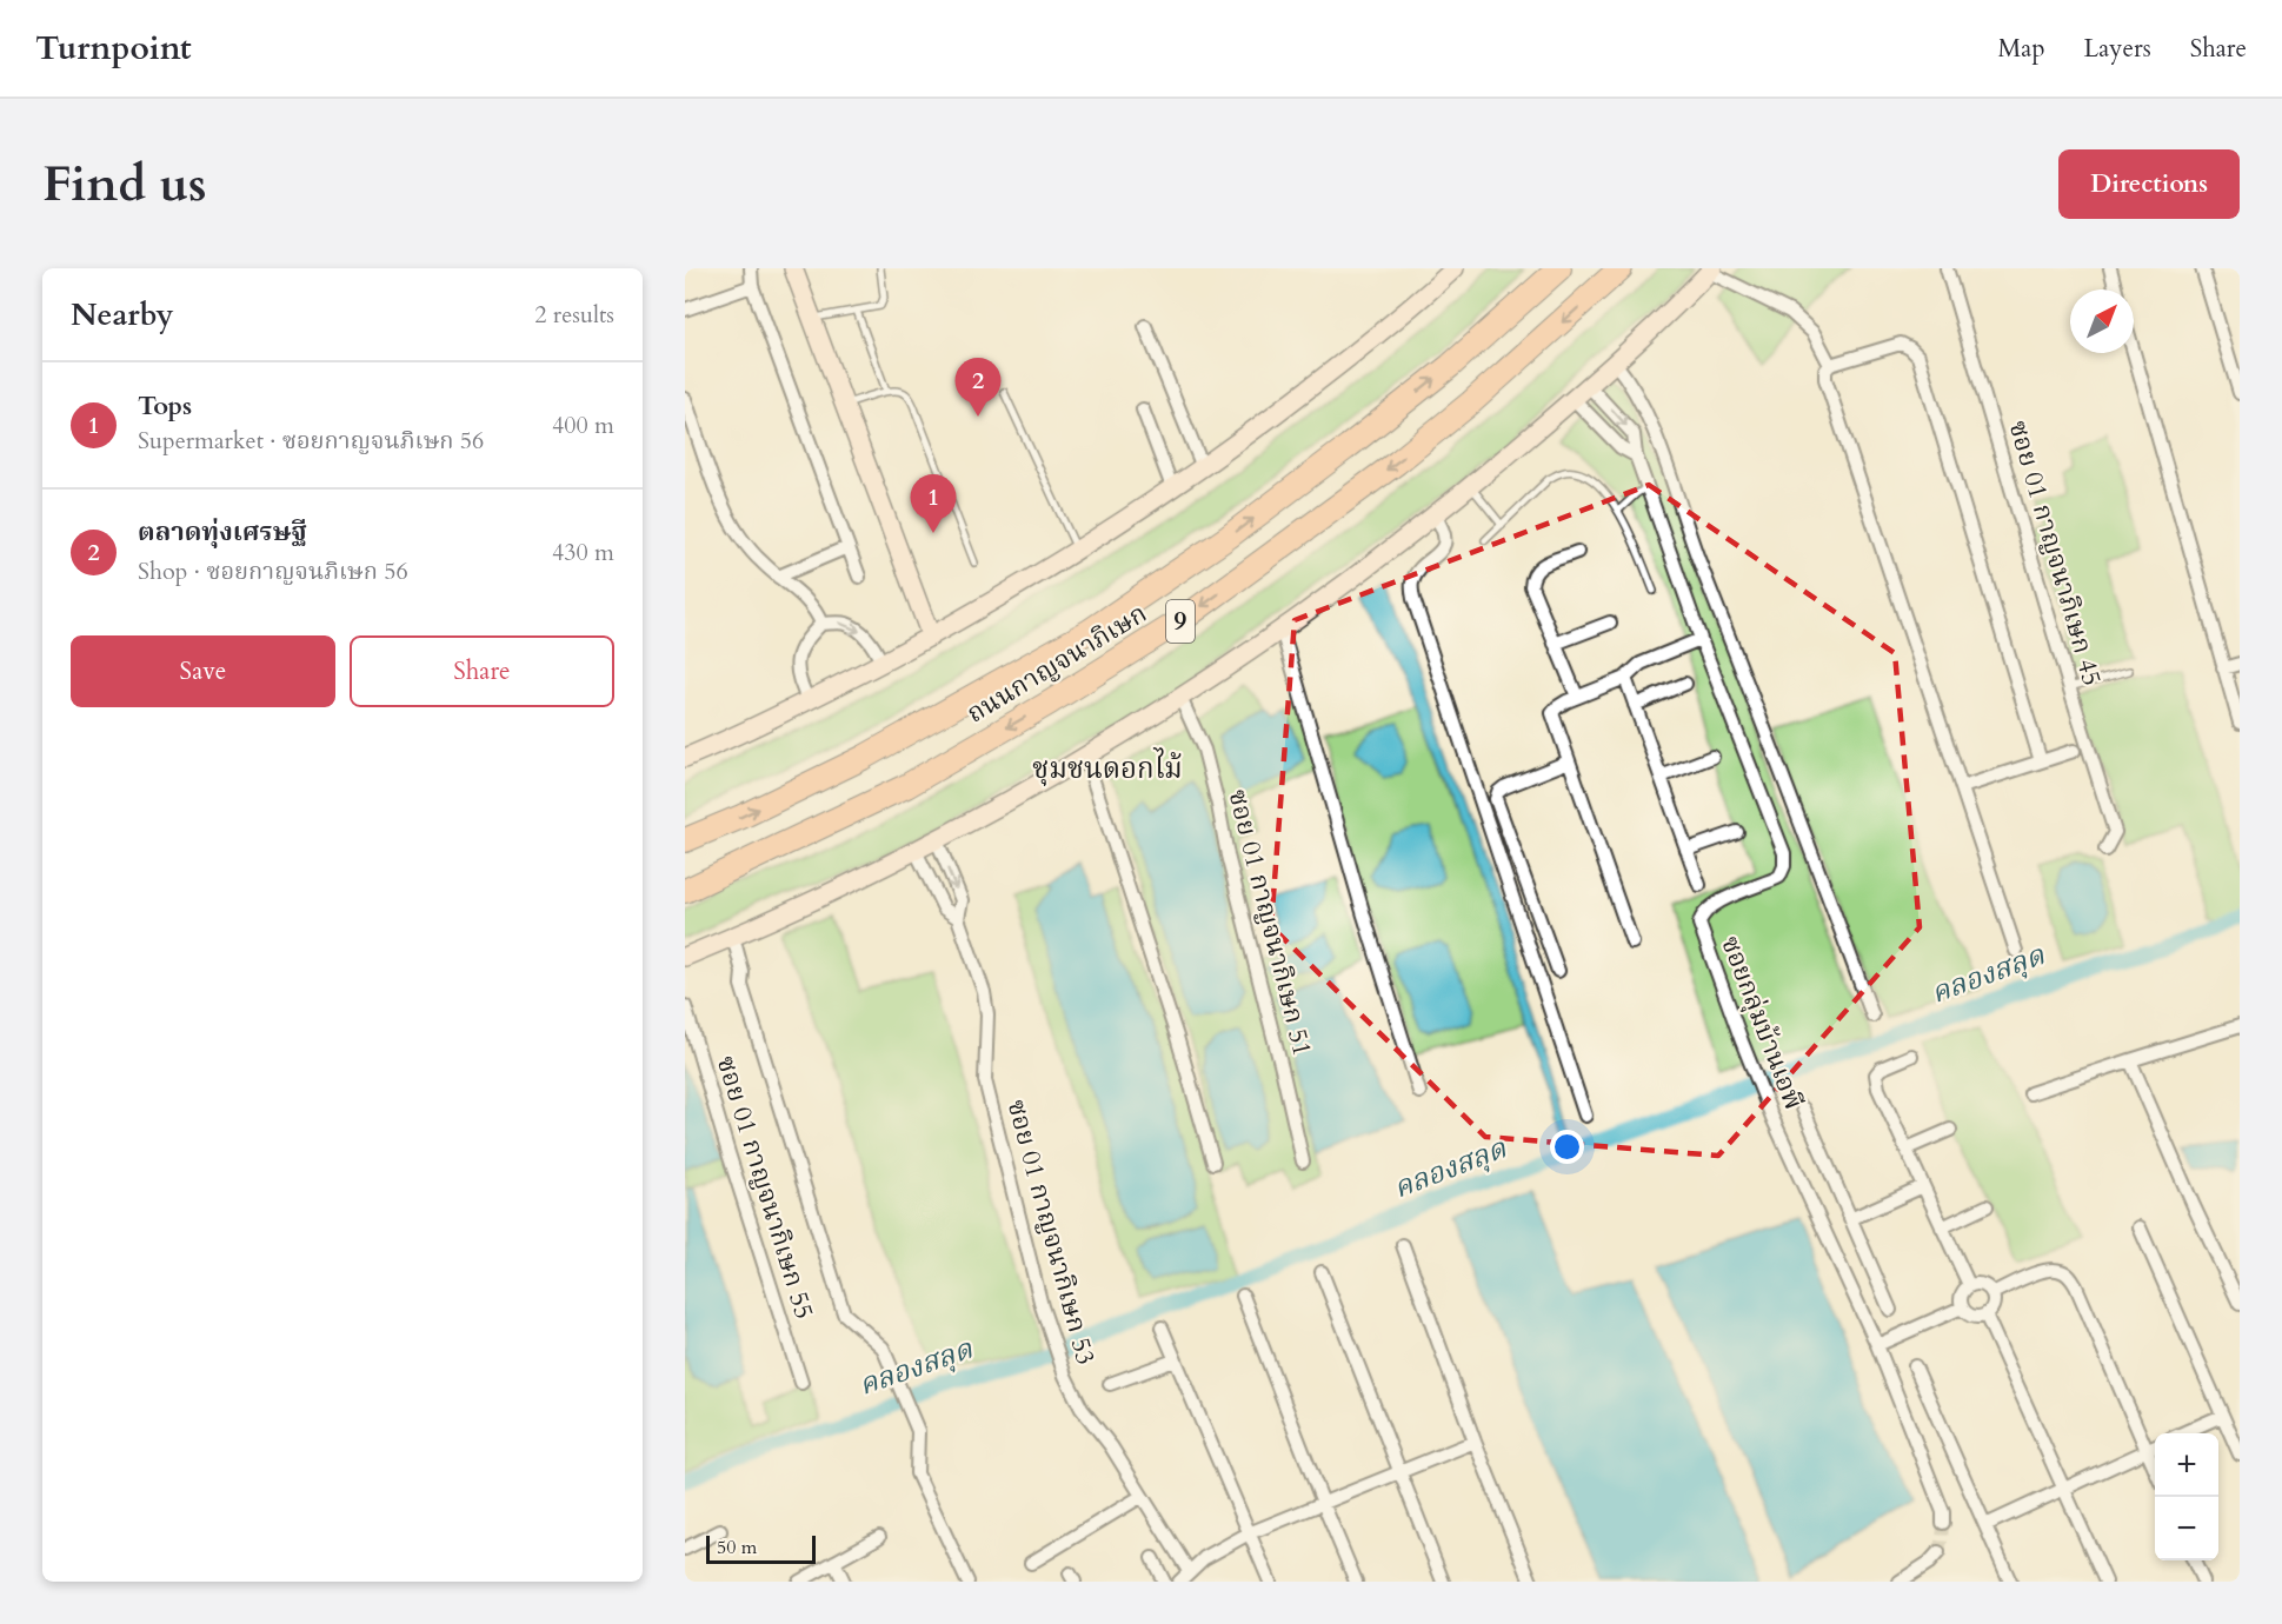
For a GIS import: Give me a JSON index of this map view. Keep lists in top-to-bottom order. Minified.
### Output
{"streets":{"highway":["9","ถนนกาญจนาภิเษก"],"street":["ซอย 01 กาญจนาภิเษก 45","ซอย 01 กาญจนากิเษก 51","ซอยกลุ่มบ้านเอพี","ซอย 01 กาญจนากิเษก 55","ซอย 01 กาญจนากิเษก 53"]},"districts":["ชุมชนดอกไม้"],"water":["คลองสลุด"],"scale_bar":"50 m","north":"top right","page":{"header":"Turnpoint","nav":["Map","Layers","Share"],"buttons":["Directions",["Save","Share"]],"title":"Find us","heading":["Nearby","2 results"],"pins":["2","1"],"list":[{"mark":"1","name":"Tops","note":"Supermarket · ซอยกาญจนภิเษก 56","value":"400 m"},{"mark":"2","name":"ตลาดทุ่งเศรษฐี","note":"Shop · ซอยกาญจนภิเษก 56","value":"430 m"}],"map_buttons":["+","−"],"scale":"50 m"}}
